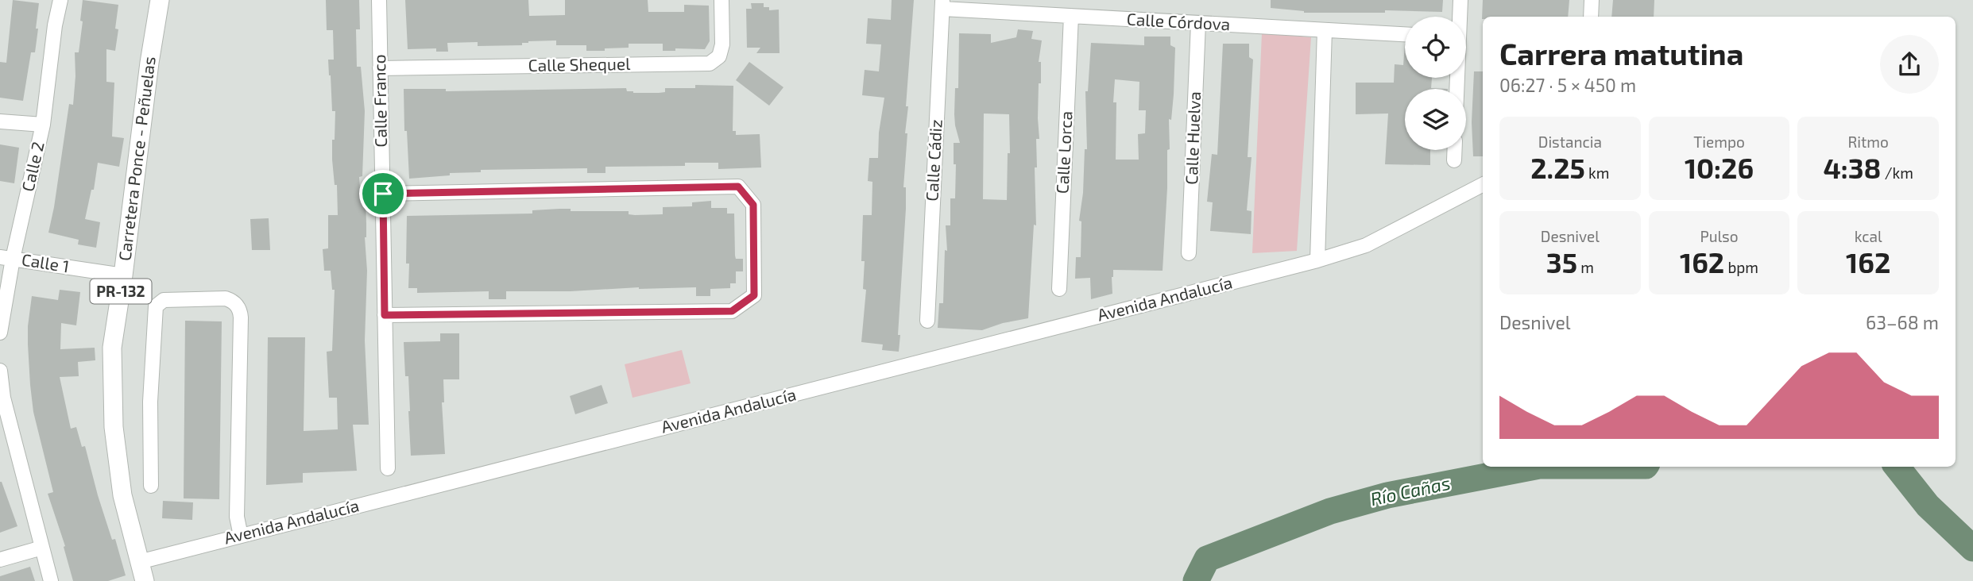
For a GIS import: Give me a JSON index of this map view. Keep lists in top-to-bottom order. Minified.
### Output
{"streets":{"main road":["Carretera Ponce - Peñuelas","PR-132"],"street":["Calle Córdova","Calle Shequel","Calle Franco","Calle Huelva","Calle Lorca","Calle Cádiz","Calle 2","Calle 1","Avenida Andalucía"]},"crossings":[["Calle Córdova","Calle Huelva"],["Calle Córdova","Calle Lorca"],["Calle Córdova","Calle Cádiz"],["Calle Shequel","Calle Franco"],["Carretera Ponce - Peñuelas","Calle 1"],["Carretera Ponce - Peñuelas","Avenida Andalucía"],["Calle 2","Calle 1"]],"water":["Río Cañas"],"page":{"heading":["Carrera matutina","06:27 · 5 × 450 m"],"stats":[["Distancia","2.25 km"],["Tiempo","10:26"],["Ritmo","4:38 /km"],["Desnivel","35 m"],["Pulso","162 bpm"],["kcal","162"]],"chart":["Desnivel","63–68 m"]}}
